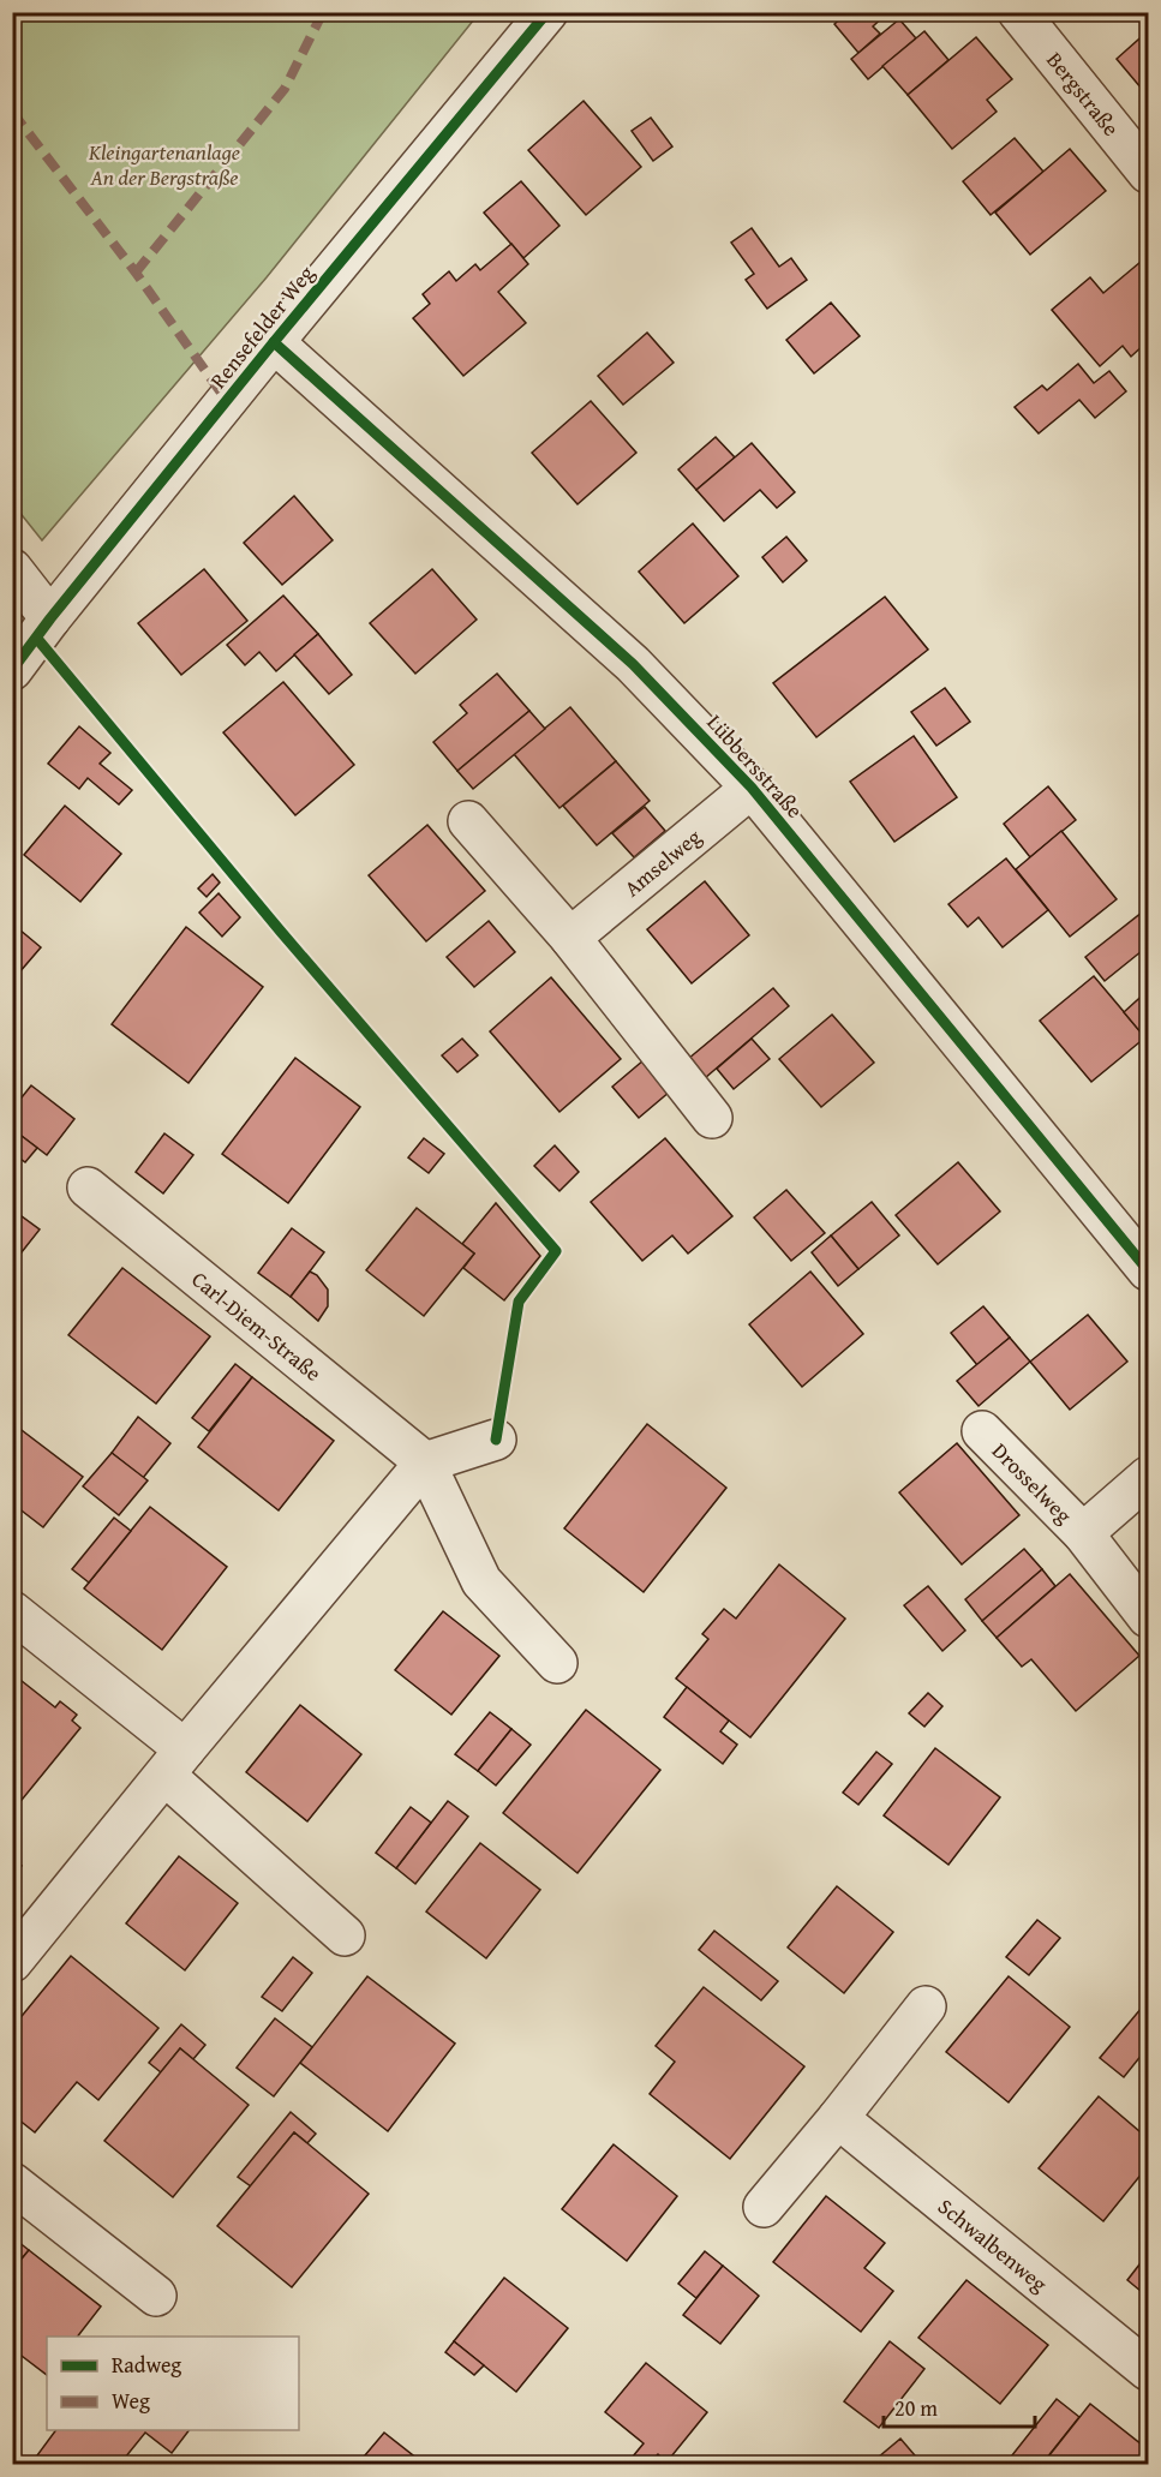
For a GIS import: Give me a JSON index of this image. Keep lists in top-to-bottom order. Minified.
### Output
{"streets":{"street":["Bergstraße","Rensefelder Weg","Lübbersstraße","Amselweg","Carl-Diem-Straße","Drosselweg","Schwalbenweg"]},"crossings":[["Rensefelder Weg","Lübbersstraße"],["Lübbersstraße","Amselweg"]],"parks":["Kleingartenanlage An der Bergstraße"],"legend":["Radweg","Weg"],"scale_bar":"20 m"}
